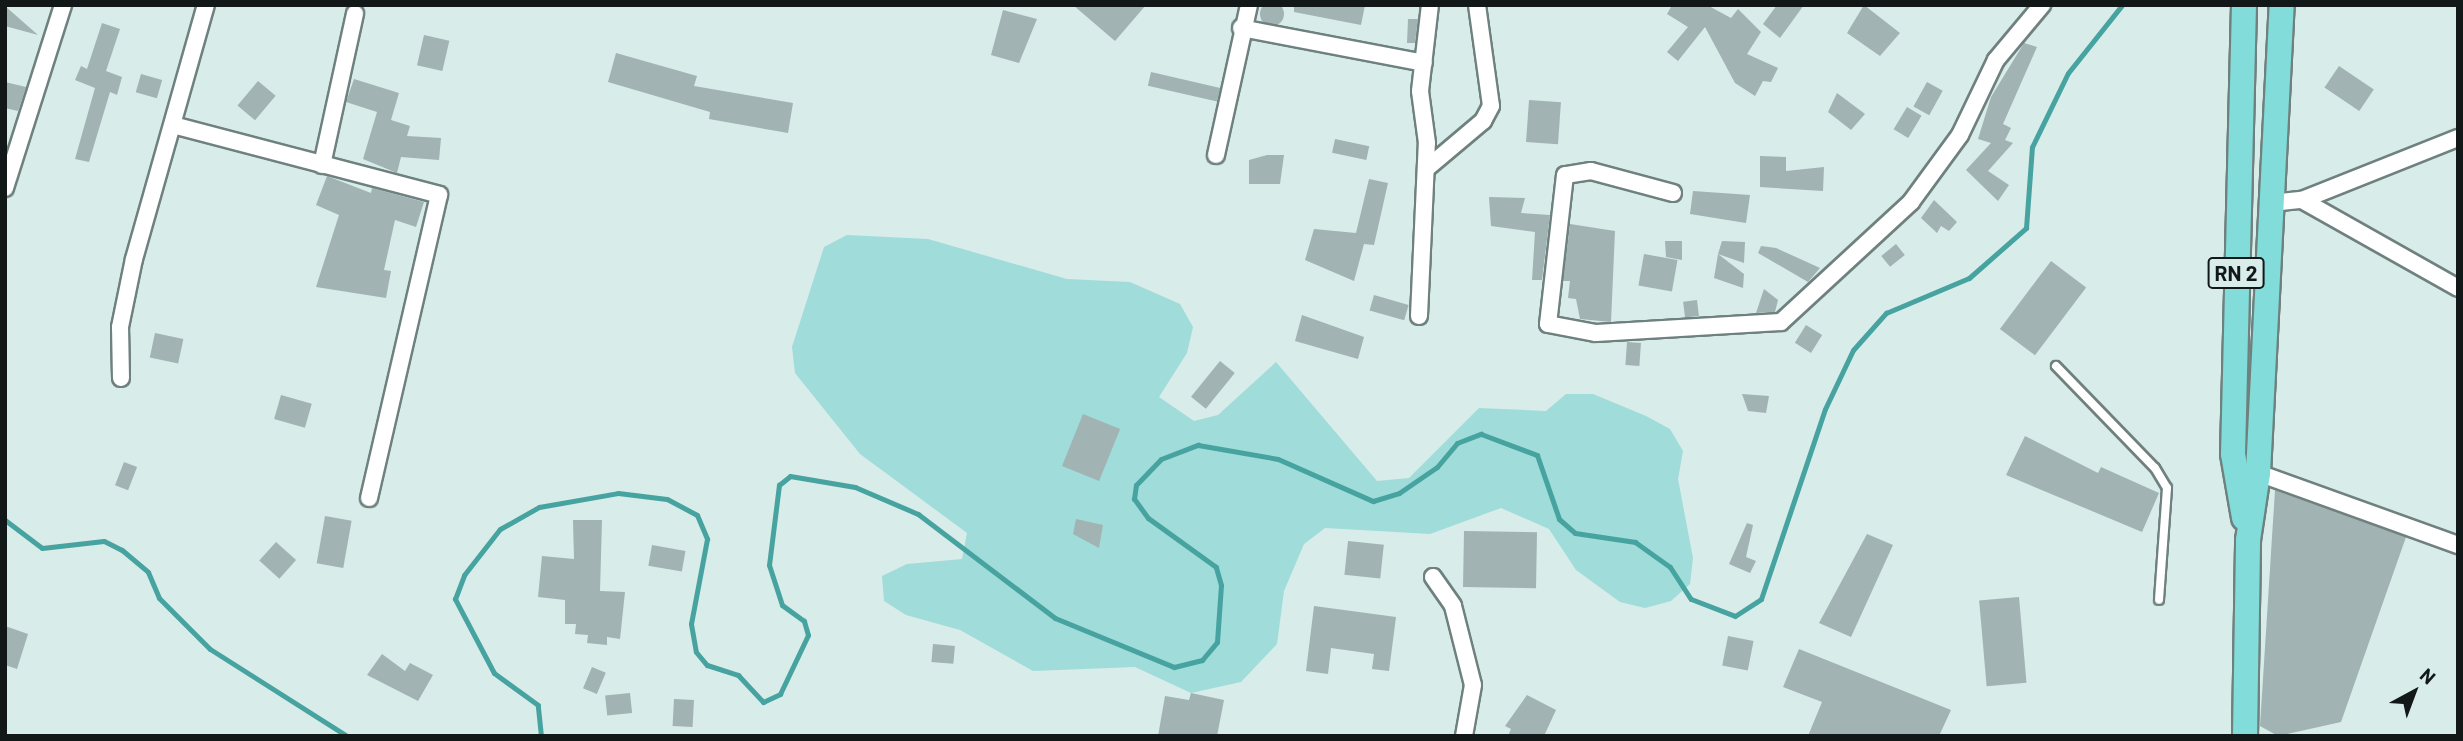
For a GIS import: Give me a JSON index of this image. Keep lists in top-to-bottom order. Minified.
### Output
{"streets":{"main road":["RN 2"]},"north":"top right"}
